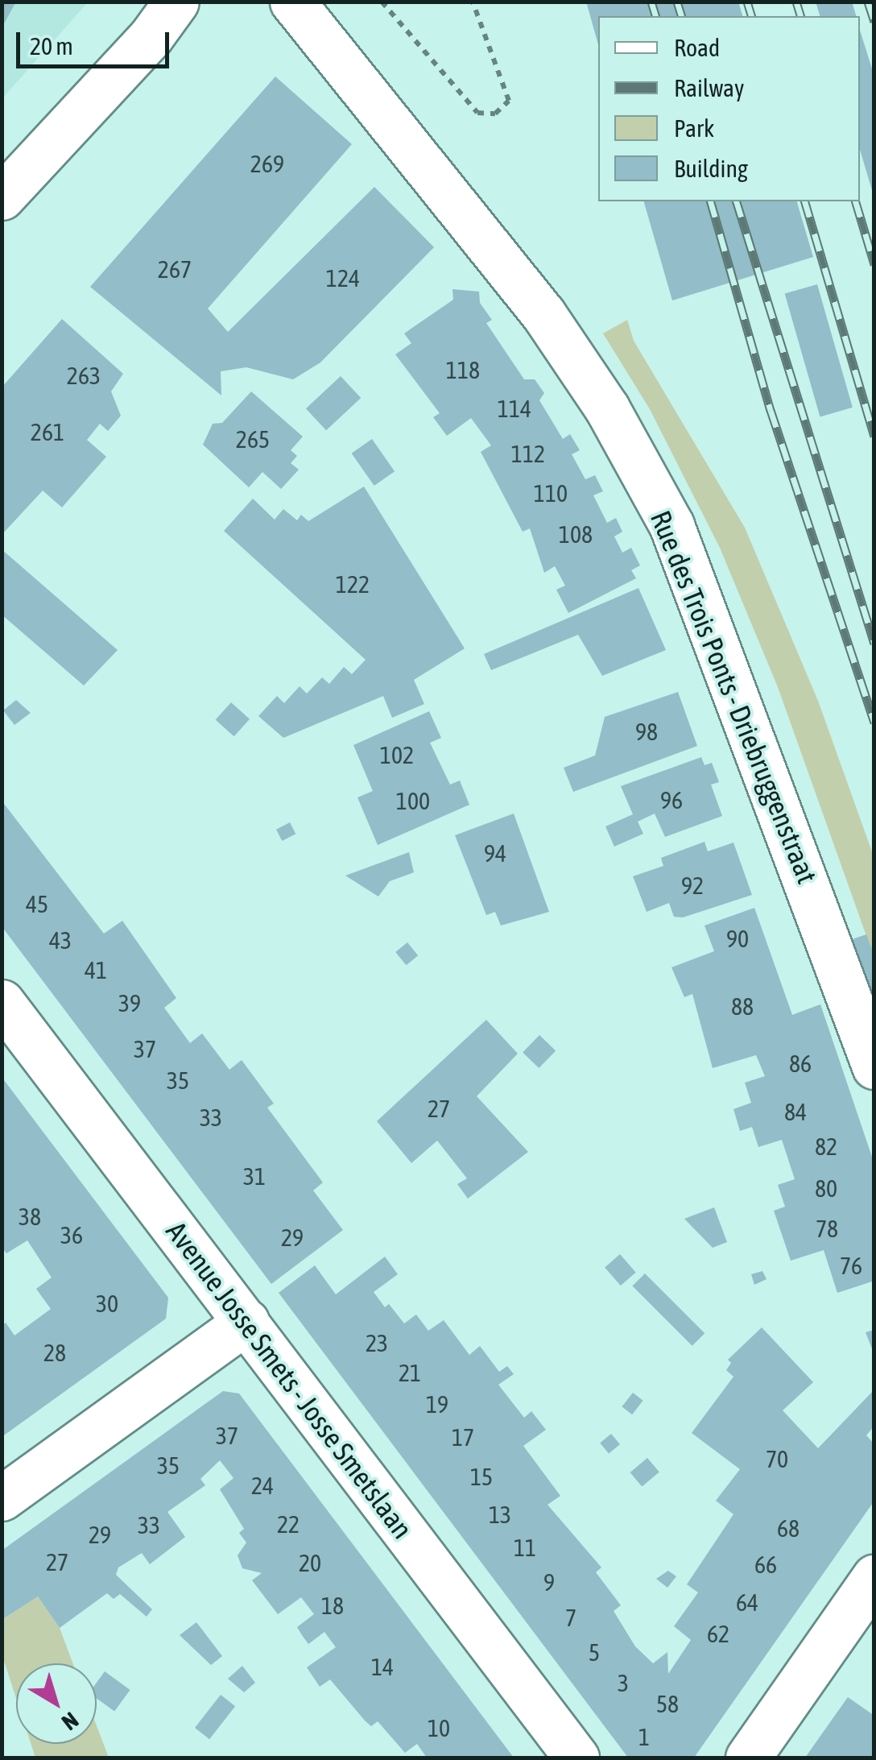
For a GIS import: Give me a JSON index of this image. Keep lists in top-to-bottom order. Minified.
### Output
{"streets":{"street":["Rue des Trois Ponts - Driebruggenstraat","Avenue Josse Smets - Josse Smetslaan"]},"house_numbers":["269","267","124","118","263","114","261","265","112","110","108","122","98","102","96","100","94","92","45","90","43","41","39","88","37","86","35","27","84","33","82","31","80","38","78","36","29","76","30","23","28","21","19","37","17","70","35","15","24","13","22","33","68","29","11","27","20","66","9","64","18","7","62","5","14","3","58","10","1"],"legend":["Road","Railway","Park","Building"],"scale_bar":"20 m","north":"bottom right"}
